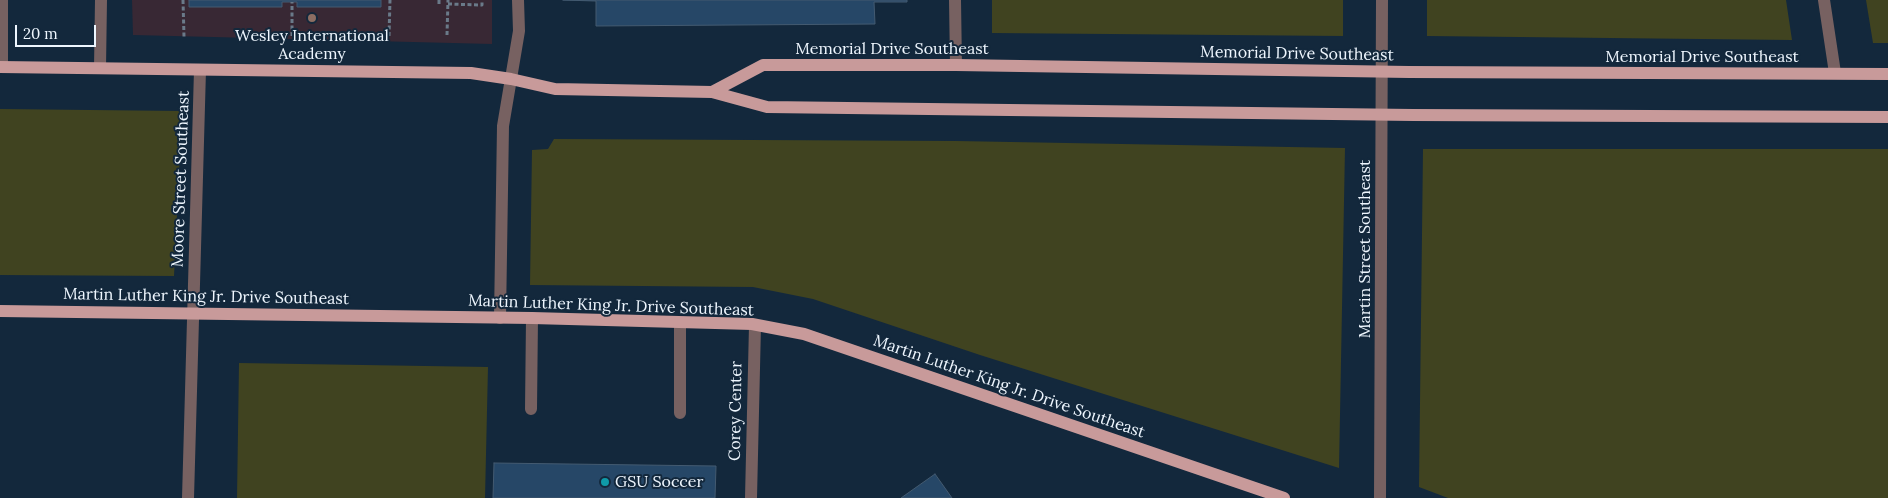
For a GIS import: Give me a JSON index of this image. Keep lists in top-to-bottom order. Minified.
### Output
{"streets":{"main road":["Memorial Drive Southeast","Martin Luther King Jr. Drive Southeast"],"street":["Moore Street Southeast","Martin Street Southeast","Corey Center"]},"crossings":[["Memorial Drive Southeast","Moore Street Southeast"],["Memorial Drive Southeast","Martin Street Southeast"],["Moore Street Southeast","Martin Luther King Jr. Drive Southeast"],["Martin Luther King Jr. Drive Southeast","Corey Center"]],"places":["Wesley International Academy","GSU Soccer"],"scale_bar":"20 m"}
